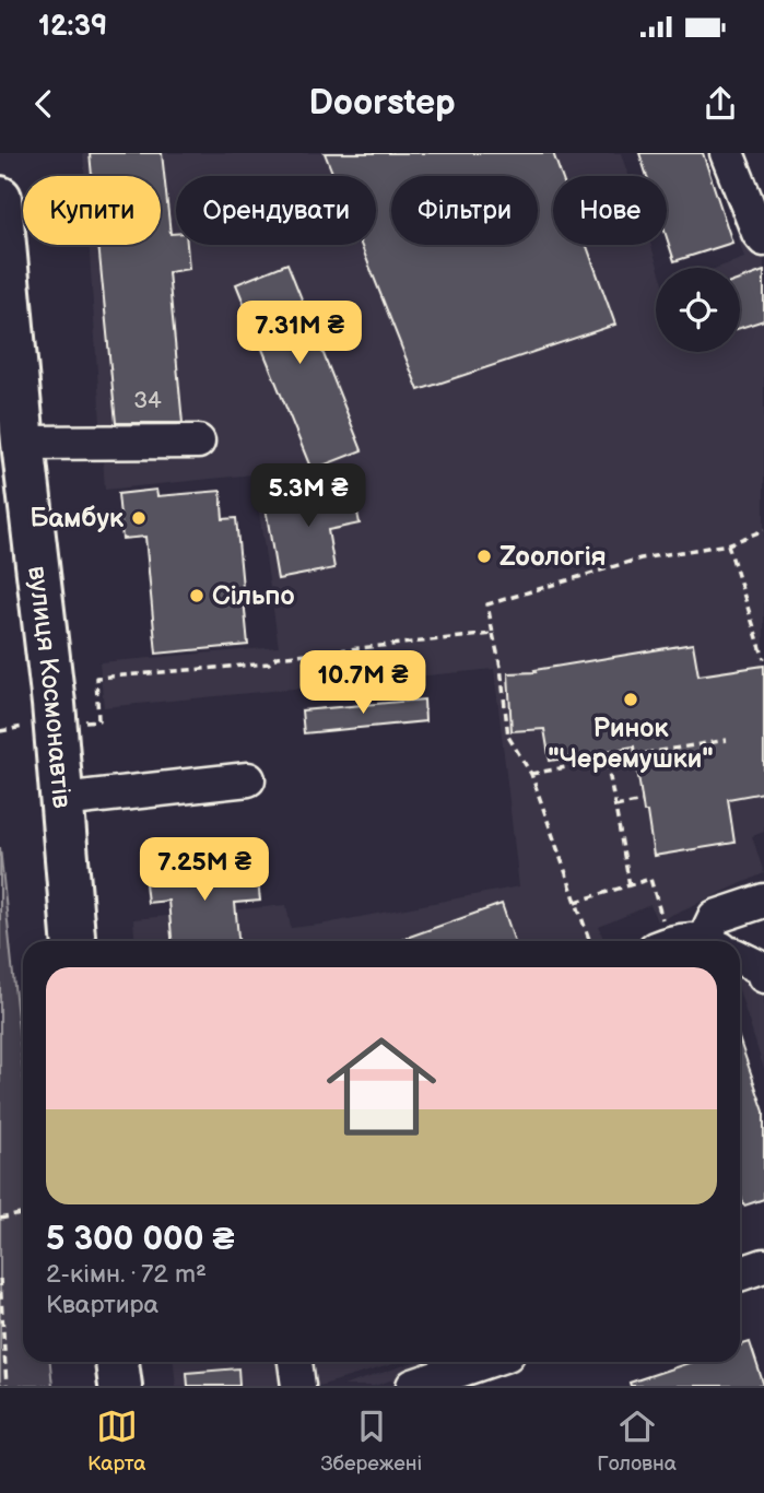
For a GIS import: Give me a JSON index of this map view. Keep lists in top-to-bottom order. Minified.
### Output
{"streets":{"main road":["вулиця Космонавтів"]},"places":["Бамбук","Zooлогія","Сільпо","Ринок \"Черемушки\""],"house_numbers":["34"],"page":{"status":"12:39","header":"Doorstep","chip":["Купити","Орендувати","Фільтри","Нове"],"price":["7.31M ₴","5.3M ₴","10.7M ₴","7.25M ₴"],"list":[{"name":"5 300 000 ₴","note":"2-кімн. · 72 m² · Квартира"}],"tabs":["Карта","Збережені","Головна"]}}
